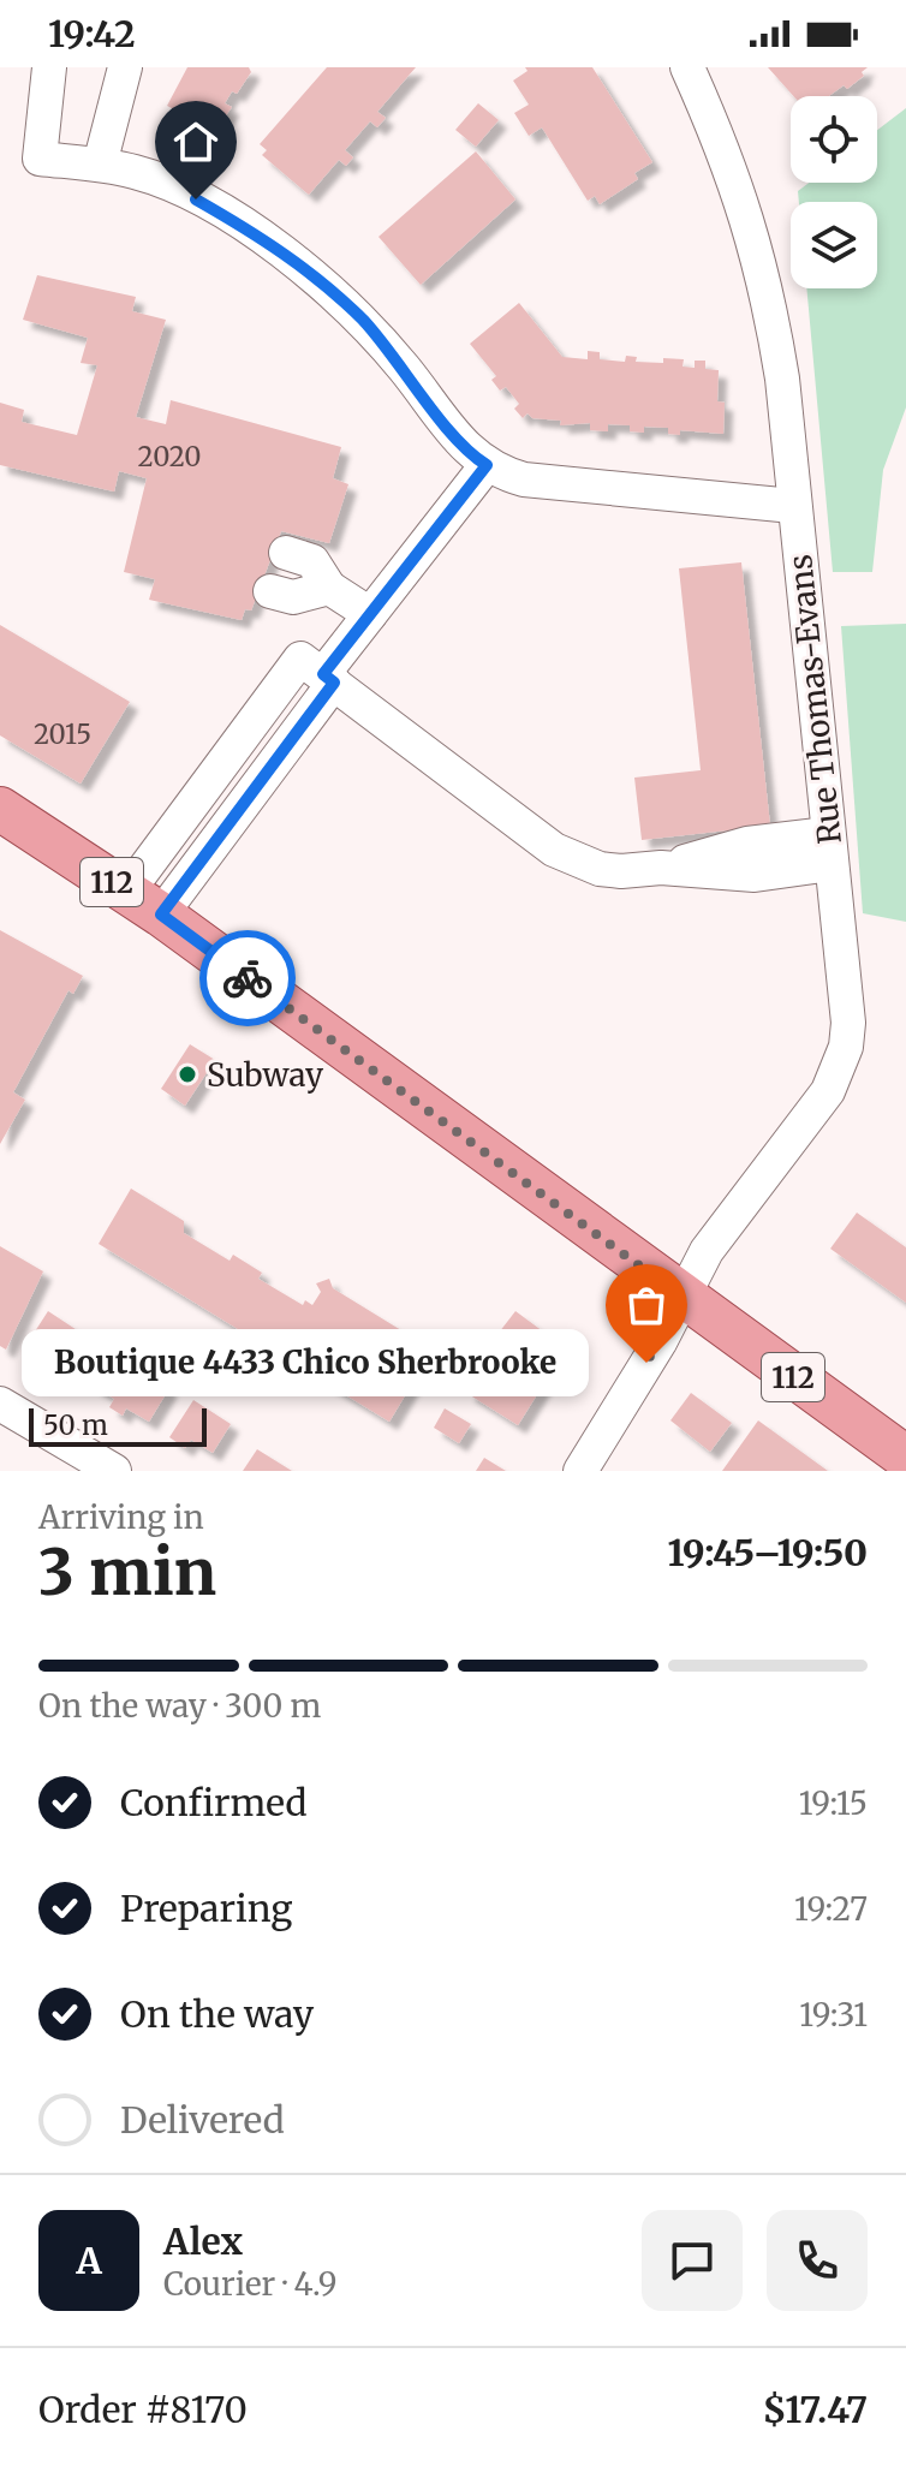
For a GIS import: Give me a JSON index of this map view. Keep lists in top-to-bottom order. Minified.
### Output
{"streets":{"main road":["112"],"street":["Rue Thomas-Evans"]},"crossings":[["Rue Thomas-Evans","112"]],"places":["Subway","Boutique 4433 Chico Sherbrooke"],"house_numbers":["2020","2015"],"scale_bar":"50 m","page":{"status":"19:42","bubble":"Boutique 4433 Chico Sherbrooke","scale":"50 m","heading":["3 min","Arriving in","19:45–19:50"],"panel":["Alex","Courier · 4.9","Order #8170","$17.47"],"bar":"On the way · 300 m","list":[["Confirmed","19:15"],["Preparing","19:27"],["On the way","19:31"],"Delivered"],"round":"A"}}
